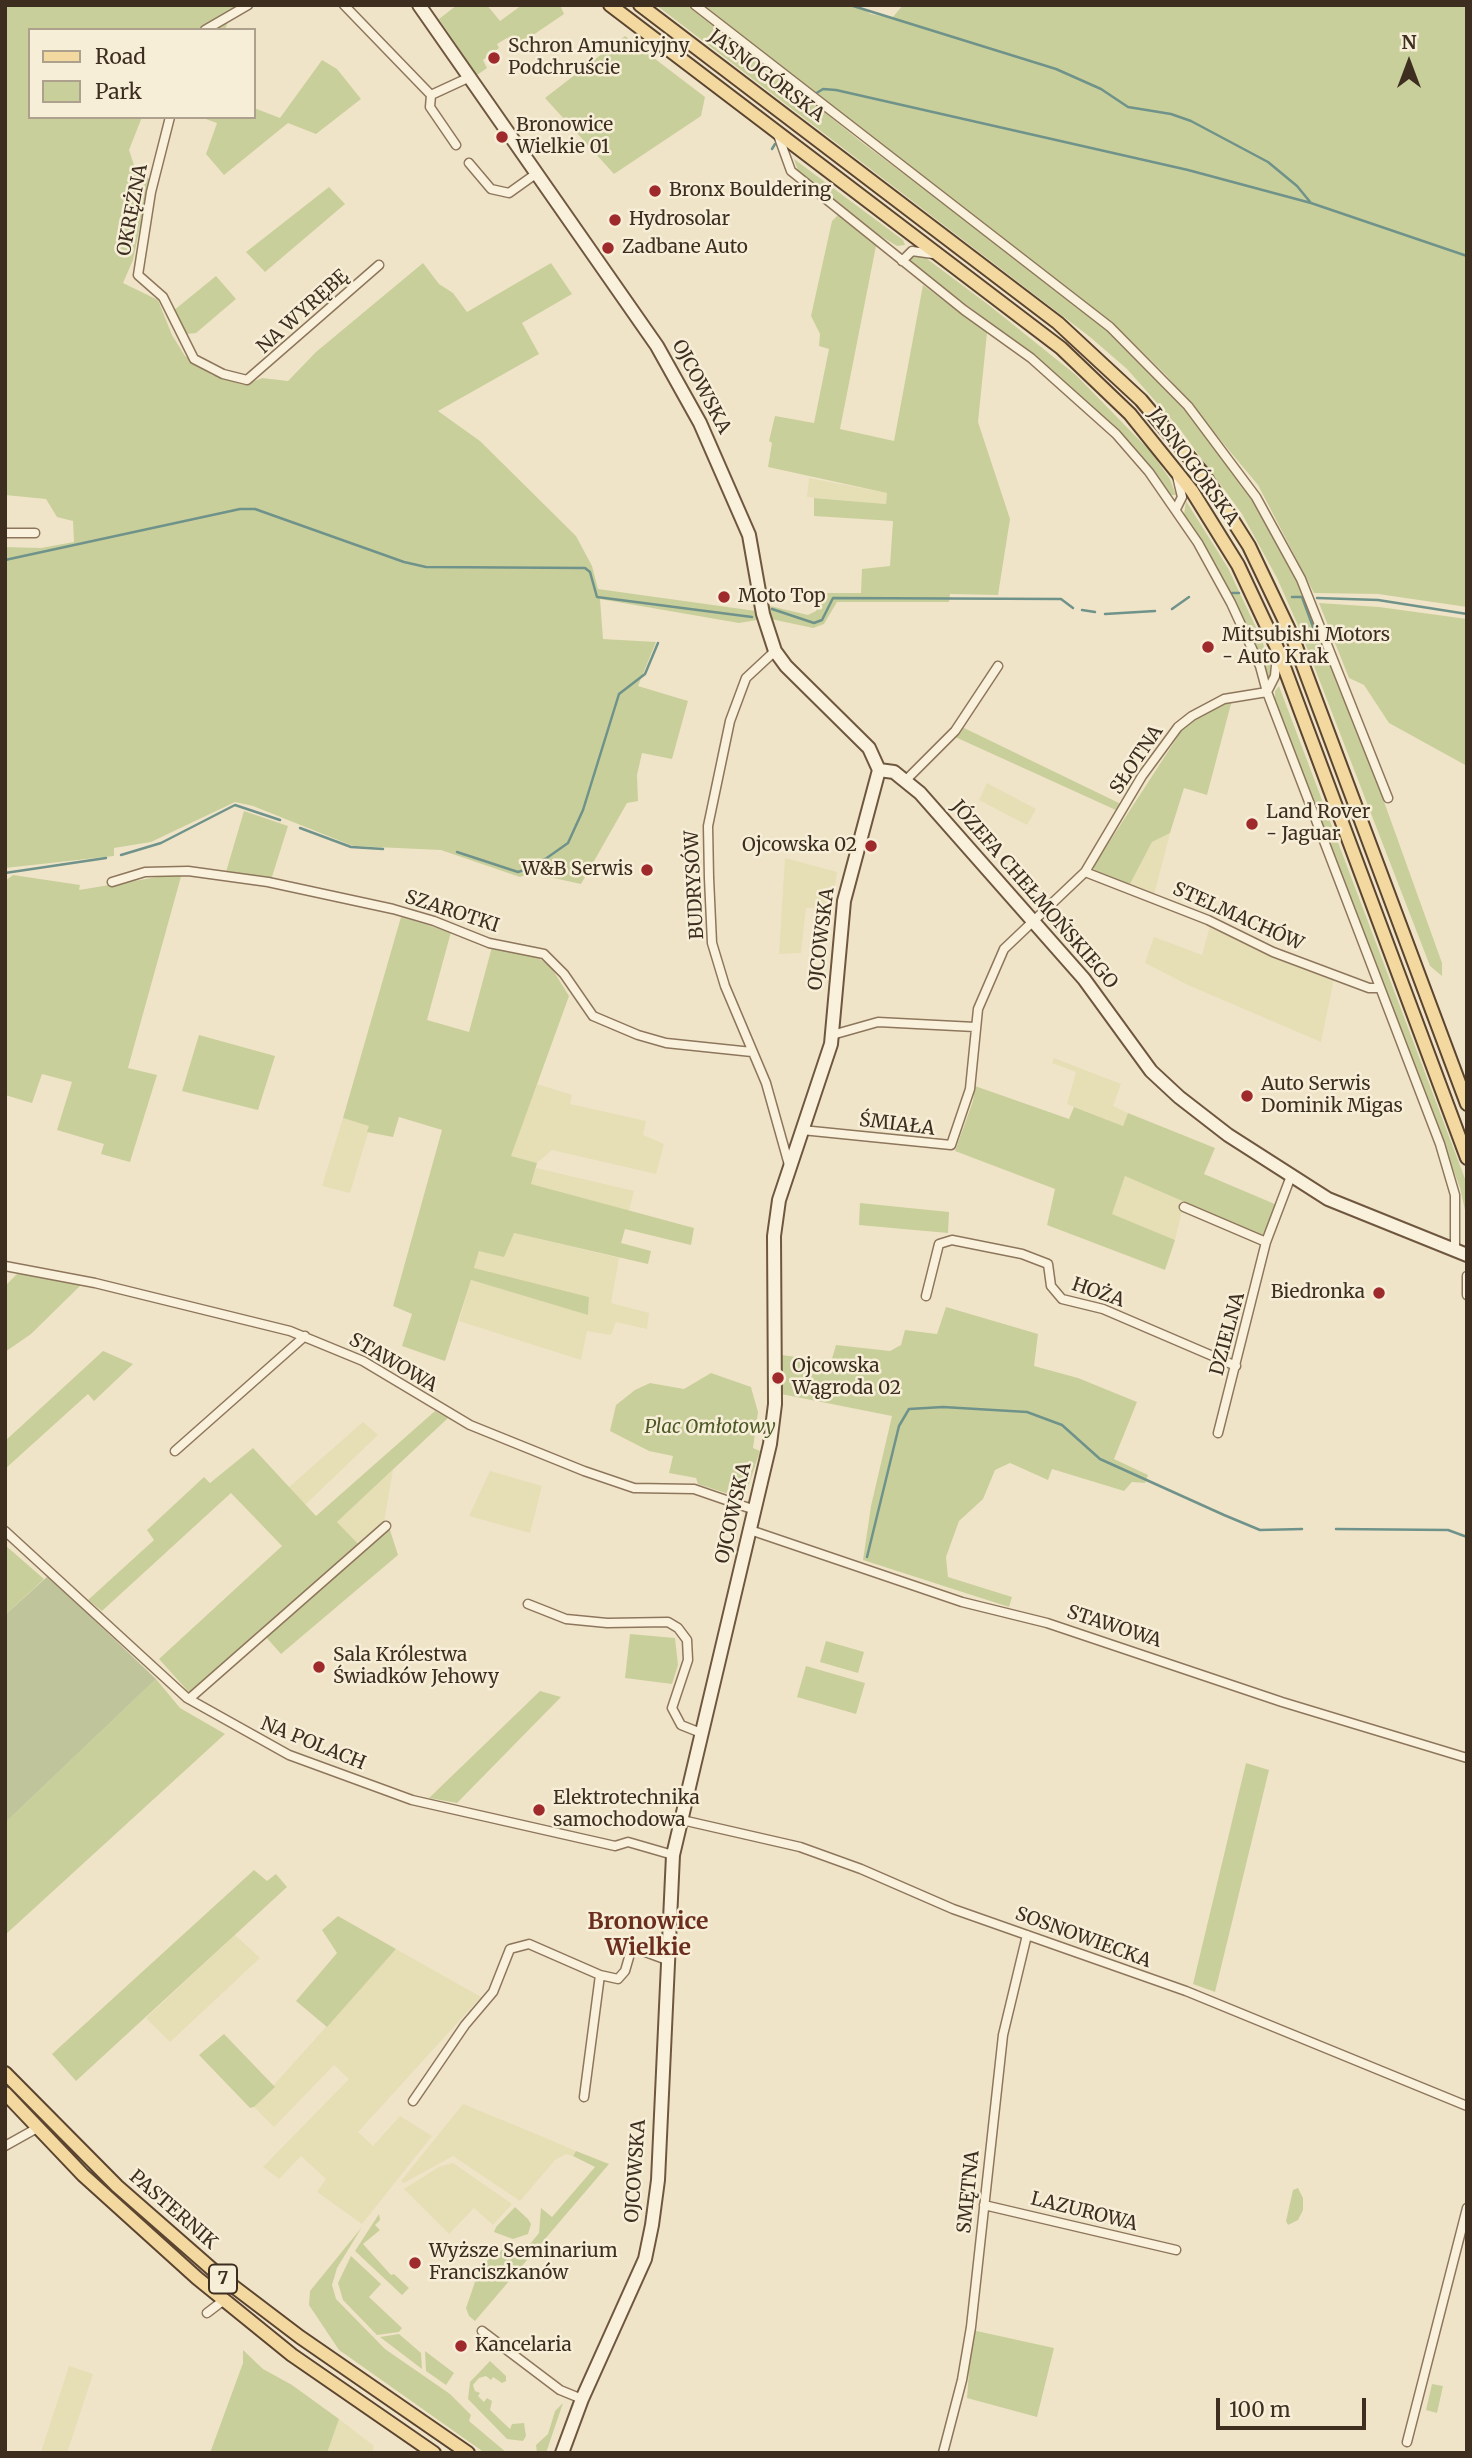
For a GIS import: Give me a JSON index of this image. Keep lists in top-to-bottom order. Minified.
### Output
{"streets":{"main road":["JASNOGÓRSKA","PASTERNIK","7"],"street":["OKRĘŻNA","NA WYRĘBĘ","OJCOWSKA","SŁOTNA","BUDRYSÓW","JÓZEFA CHEŁMOŃSKIEGO","SZAROTKI","STELMACHÓW","ŚMIAŁA","HOŻA","DZIELNA","STAWOWA","NA POLACH","SOSNOWIECKA","SMĘTNA","LAZUROWA"]},"crossings":[["OKRĘŻNA","NA WYRĘBĘ"],["OJCOWSKA","BUDRYSÓW"],["OJCOWSKA","JÓZEFA CHEŁMOŃSKIEGO"],["OJCOWSKA","ŚMIAŁA"],["OJCOWSKA","STAWOWA"],["OJCOWSKA","NA POLACH"],["OJCOWSKA","SOSNOWIECKA"],["SŁOTNA","JÓZEFA CHEŁMOŃSKIEGO"],["SŁOTNA","STELMACHÓW"],["SŁOTNA","ŚMIAŁA"],["BUDRYSÓW","SZAROTKI"],["JÓZEFA CHEŁMOŃSKIEGO","ŚMIAŁA"],["JÓZEFA CHEŁMOŃSKIEGO","DZIELNA"],["HOŻA","DZIELNA"],["SOSNOWIECKA","SMĘTNA"],["SMĘTNA","LAZUROWA"]],"districts":["Bronowice Wielkie"],"parks":["Plac Omłotowy"],"places":["Schron Amunicyjny Podchruście","Bronowice Wielkie 01","Bronx Bouldering","Hydrosolar","Zadbane Auto","Moto Top","Mitsubishi Motors - Auto Krak","Land Rover - Jaguar","Ojcowska 02","W&B Serwis","Auto Serwis Dominik Migas","Biedronka","Ojcowska Wągroda 02","Sala Królestwa Świadków Jehowy","Elektrotechnika samochodowa","Wyższe Seminarium Franciszkanów","Kancelaria"],"legend":["Road","Park"],"scale_bar":"100 m","north":"top"}
